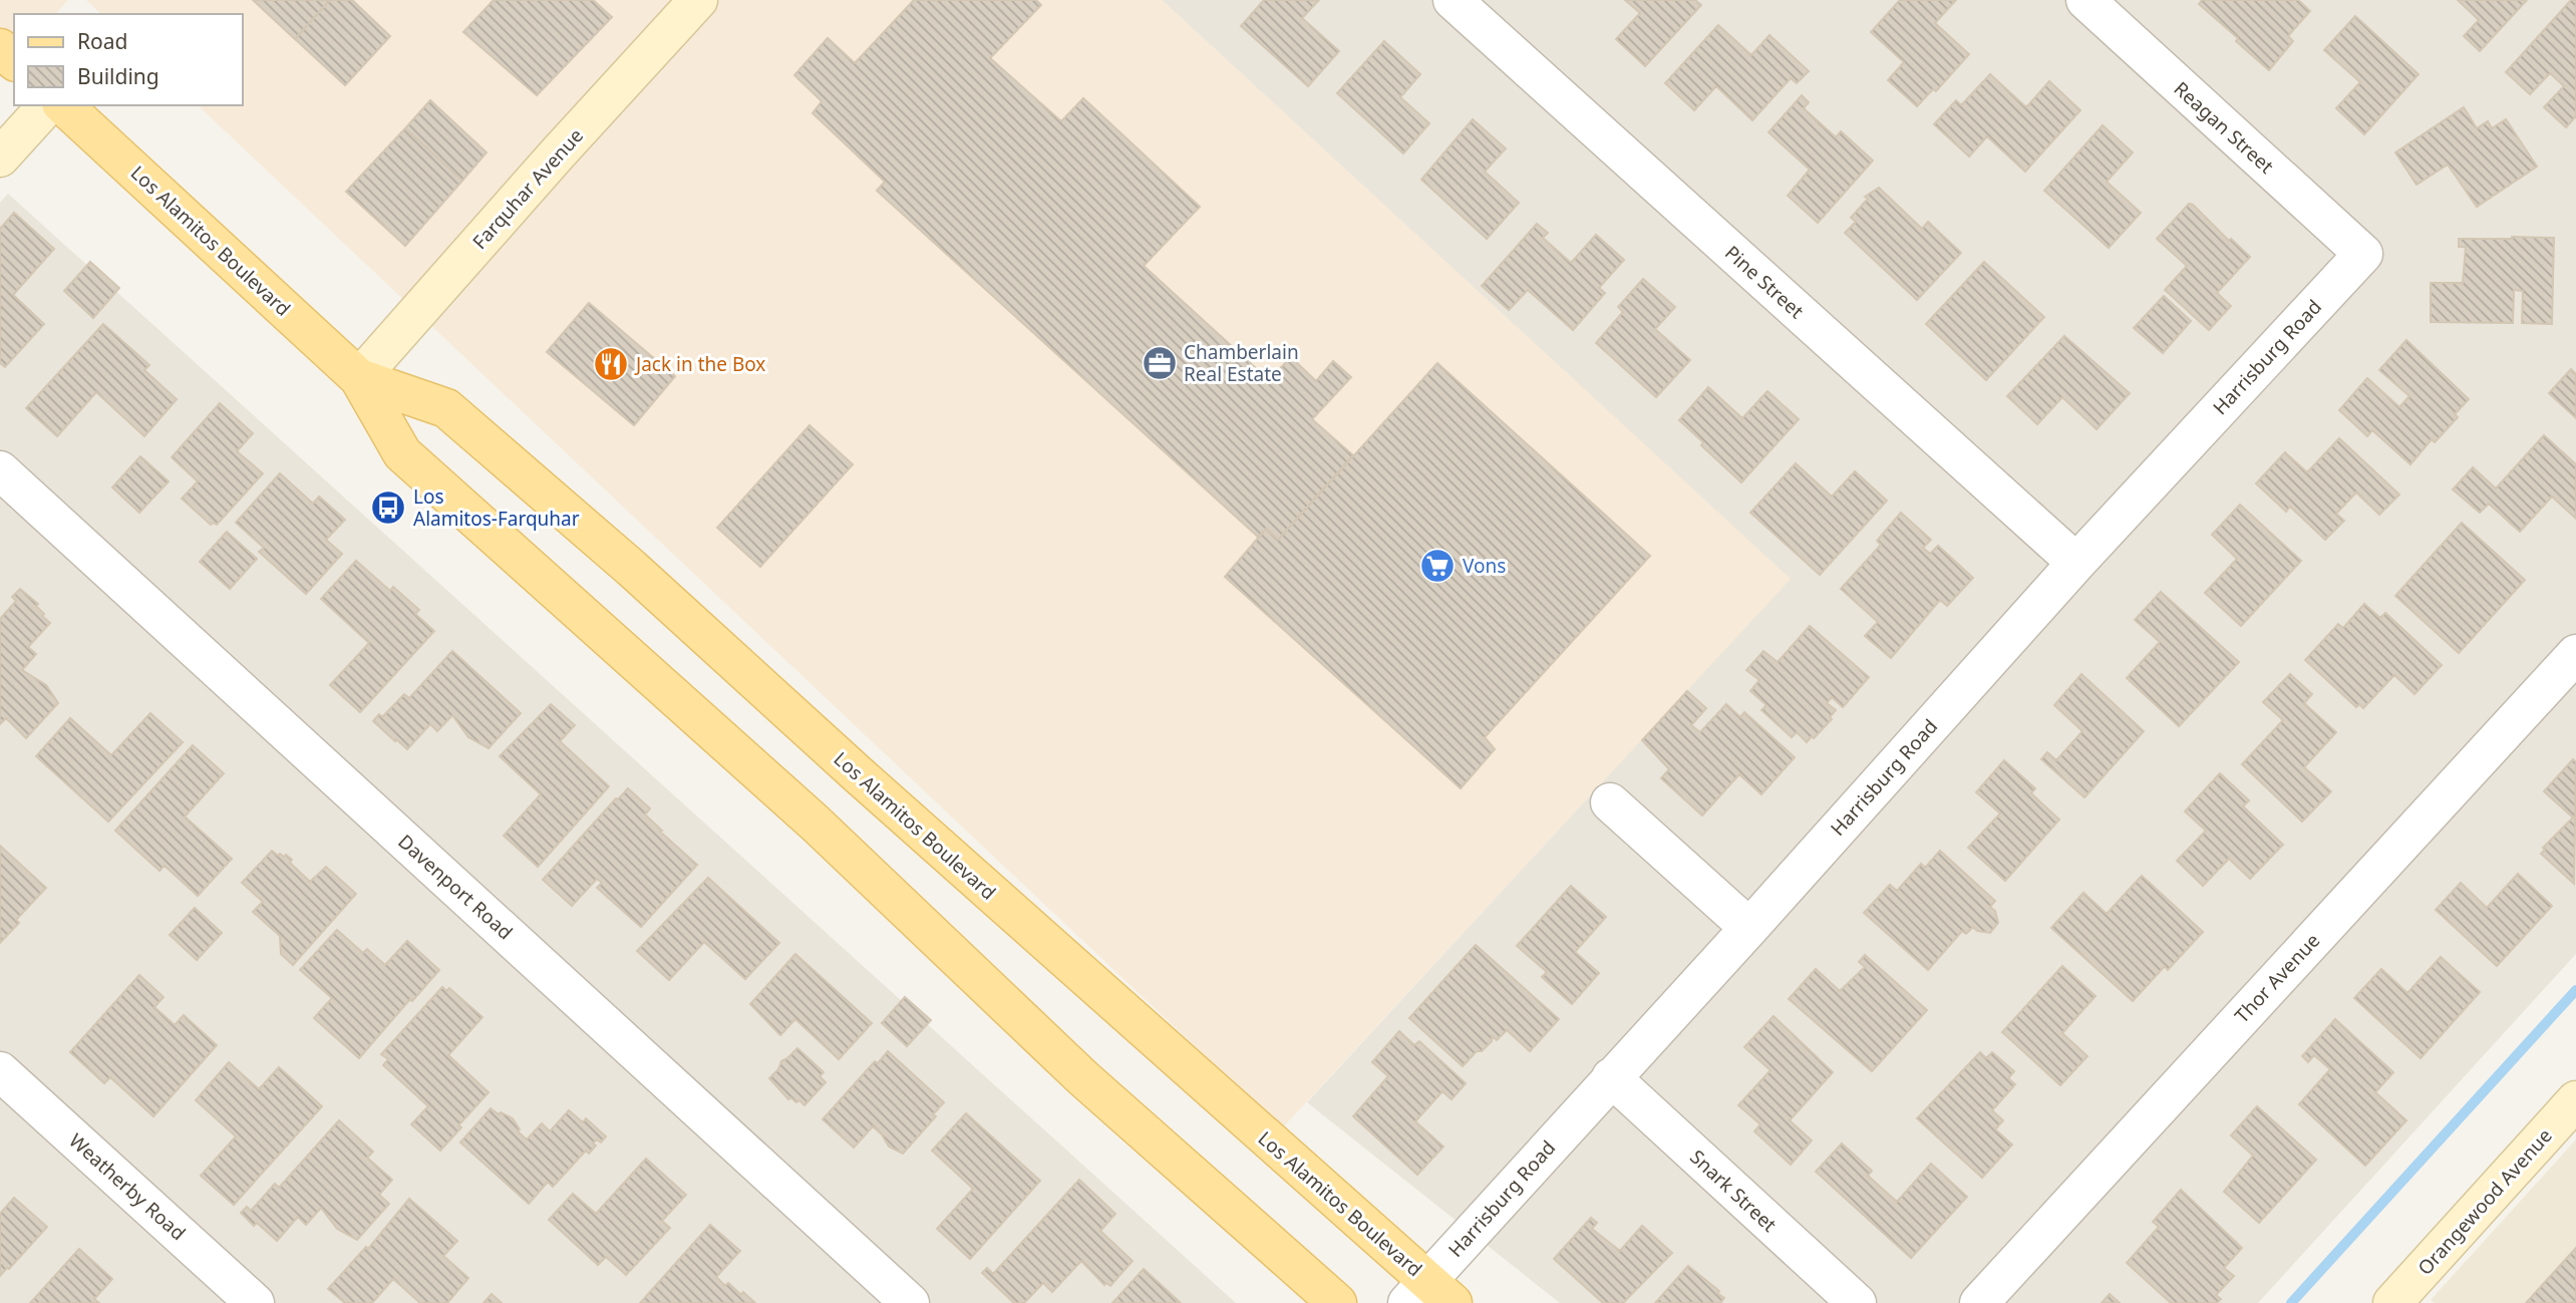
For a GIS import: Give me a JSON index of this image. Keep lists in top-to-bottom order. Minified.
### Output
{"streets":{"main road":["Los Alamitos Boulevard"],"street":["Reagan Street","Farquhar Avenue","Pine Street","Harrisburg Road","Davenport Road","Thor Avenue","Weatherby Road","Snark Street","Orangewood Avenue"]},"crossings":[["Reagan Street","Harrisburg Road"],["Farquhar Avenue","Los Alamitos Boulevard"],["Los Alamitos Boulevard","Harrisburg Road"],["Pine Street","Harrisburg Road"],["Harrisburg Road","Snark Street"]],"places":{"office":["Chamberlain Real Estate"],"restaurant":["Jack in the Box"],"bus stop":["Los Alamitos-Farquhar"],"supermarket":["Vons"]},"legend":["Road","Building"]}
